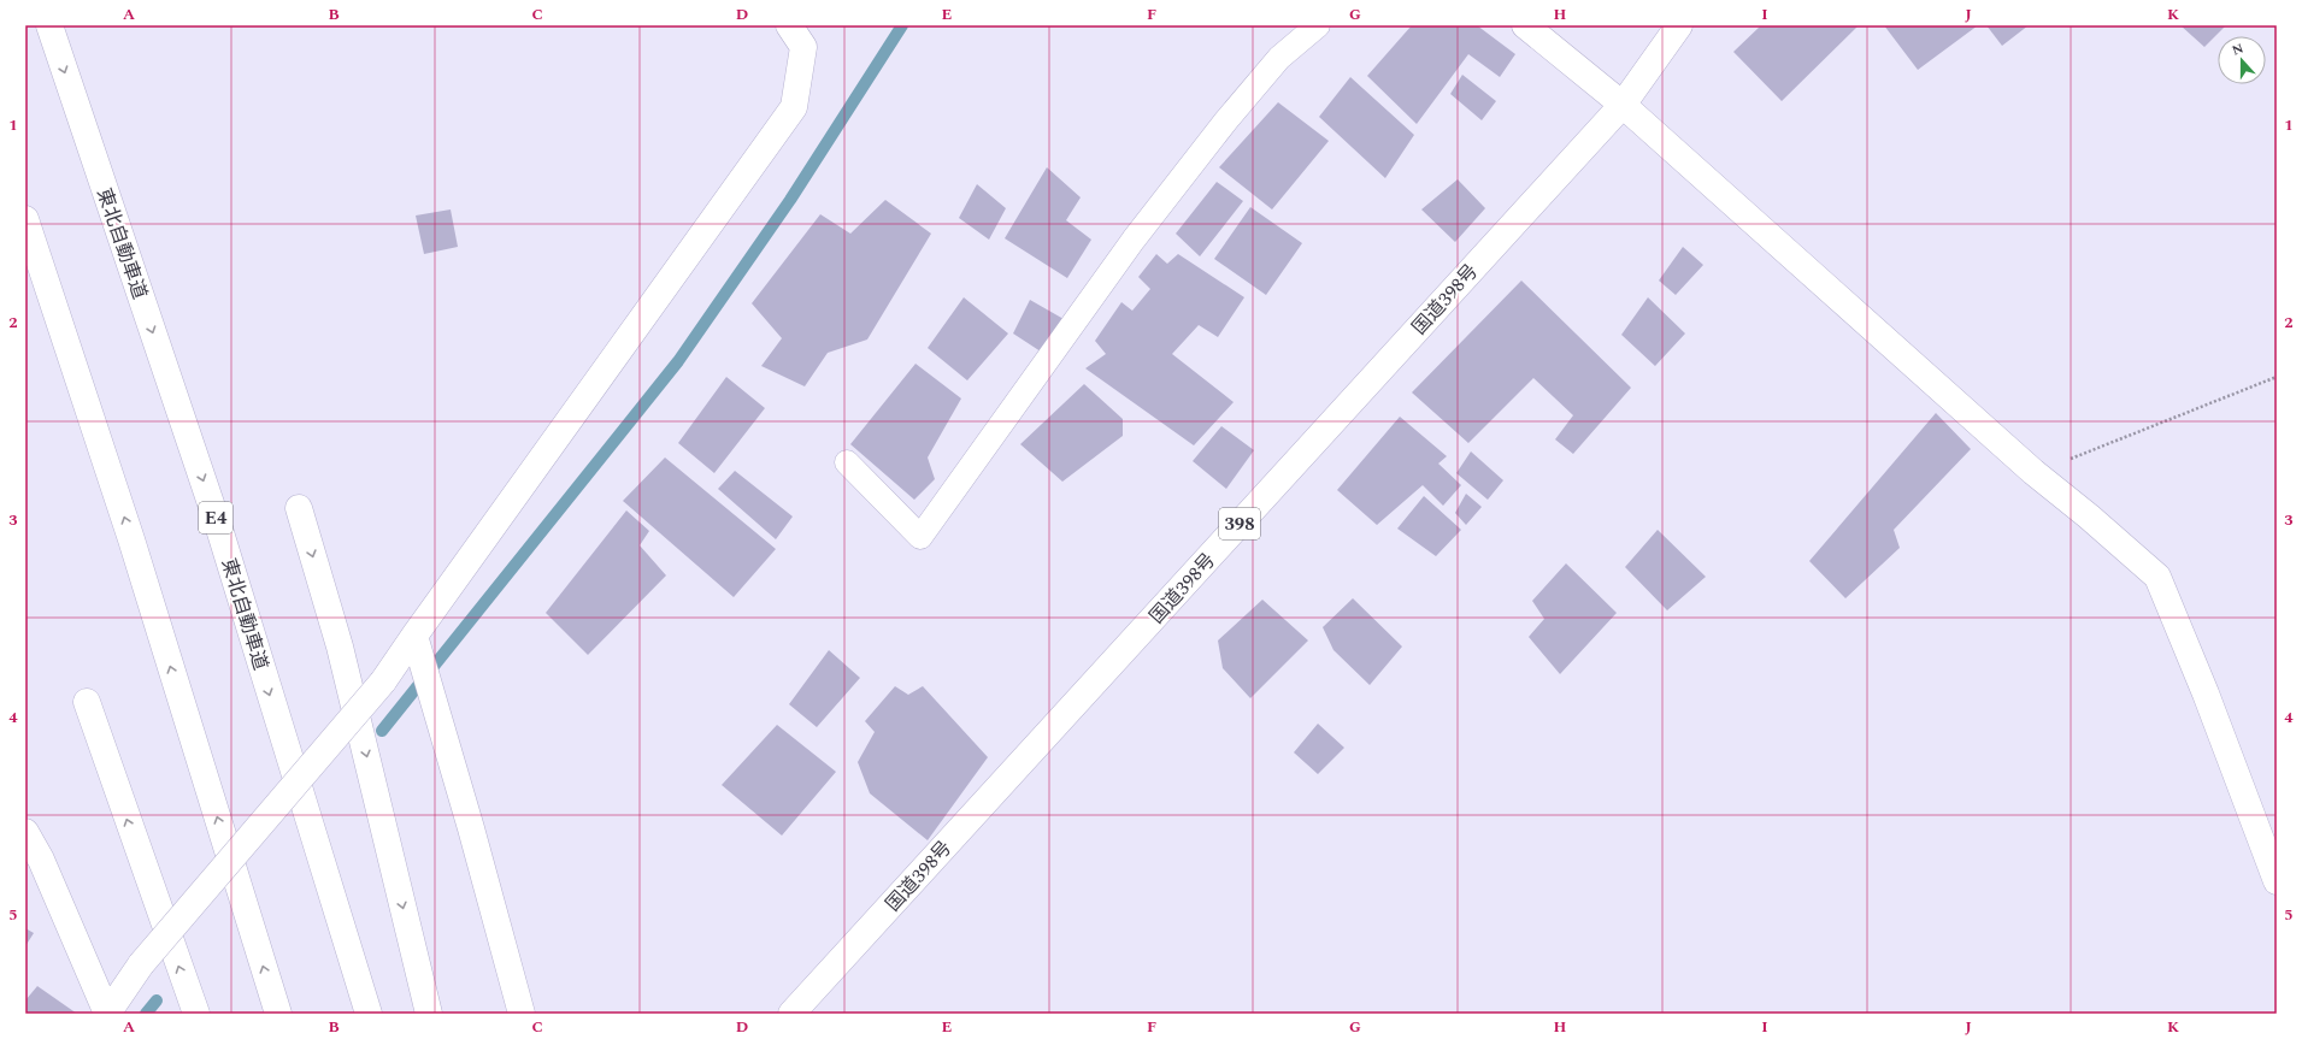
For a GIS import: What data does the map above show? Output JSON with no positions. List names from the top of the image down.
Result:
{
  "streets": {
    "main road": [
      "東北自動車道",
      "国道398号",
      "E4",
      "398"
    ]
  },
  "north": "top",
  "grid": {
    "columns": [
      "A",
      "B",
      "C",
      "D",
      "E",
      "F",
      "G",
      "H",
      "I",
      "J",
      "K"
    ],
    "rows": [
      "1",
      "2",
      "3",
      "4",
      "5"
    ]
  }
}
